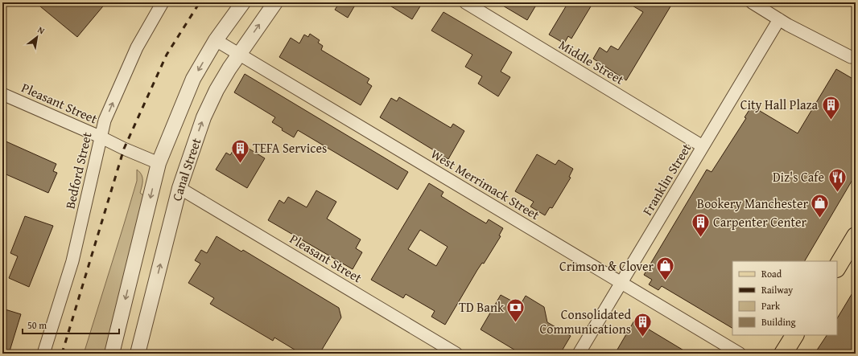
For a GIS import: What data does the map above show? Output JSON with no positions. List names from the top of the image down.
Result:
{
  "streets": {
    "street": [
      "Middle Street",
      "Pleasant Street",
      "Canal Street",
      "Bedford Street",
      "Franklin Street",
      "West Merrimack Street"
    ]
  },
  "crossings": [
    ["Middle Street", "Franklin Street"],
    ["Pleasant Street", "Canal Street"],
    ["Pleasant Street", "Bedford Street"],
    ["Canal Street", "West Merrimack Street"],
    ["Franklin Street", "West Merrimack Street"]
  ],
  "one_way": ["Bedford Street"],
  "places": {
    "building": [
      "City Hall Plaza",
      "TEFA Services",
      "Carpenter Center",
      "Consolidated Communications"
    ],
    "restaurant": ["Diz's Cafe"],
    "shop": ["Bookery Manchester", "Crimson & Clover"],
    "bank": ["TD Bank"]
  },
  "legend": [
    "Road",
    "Railway",
    "Park",
    "Building"
  ],
  "scale_bar": "50 m",
  "north": "top right"
}
